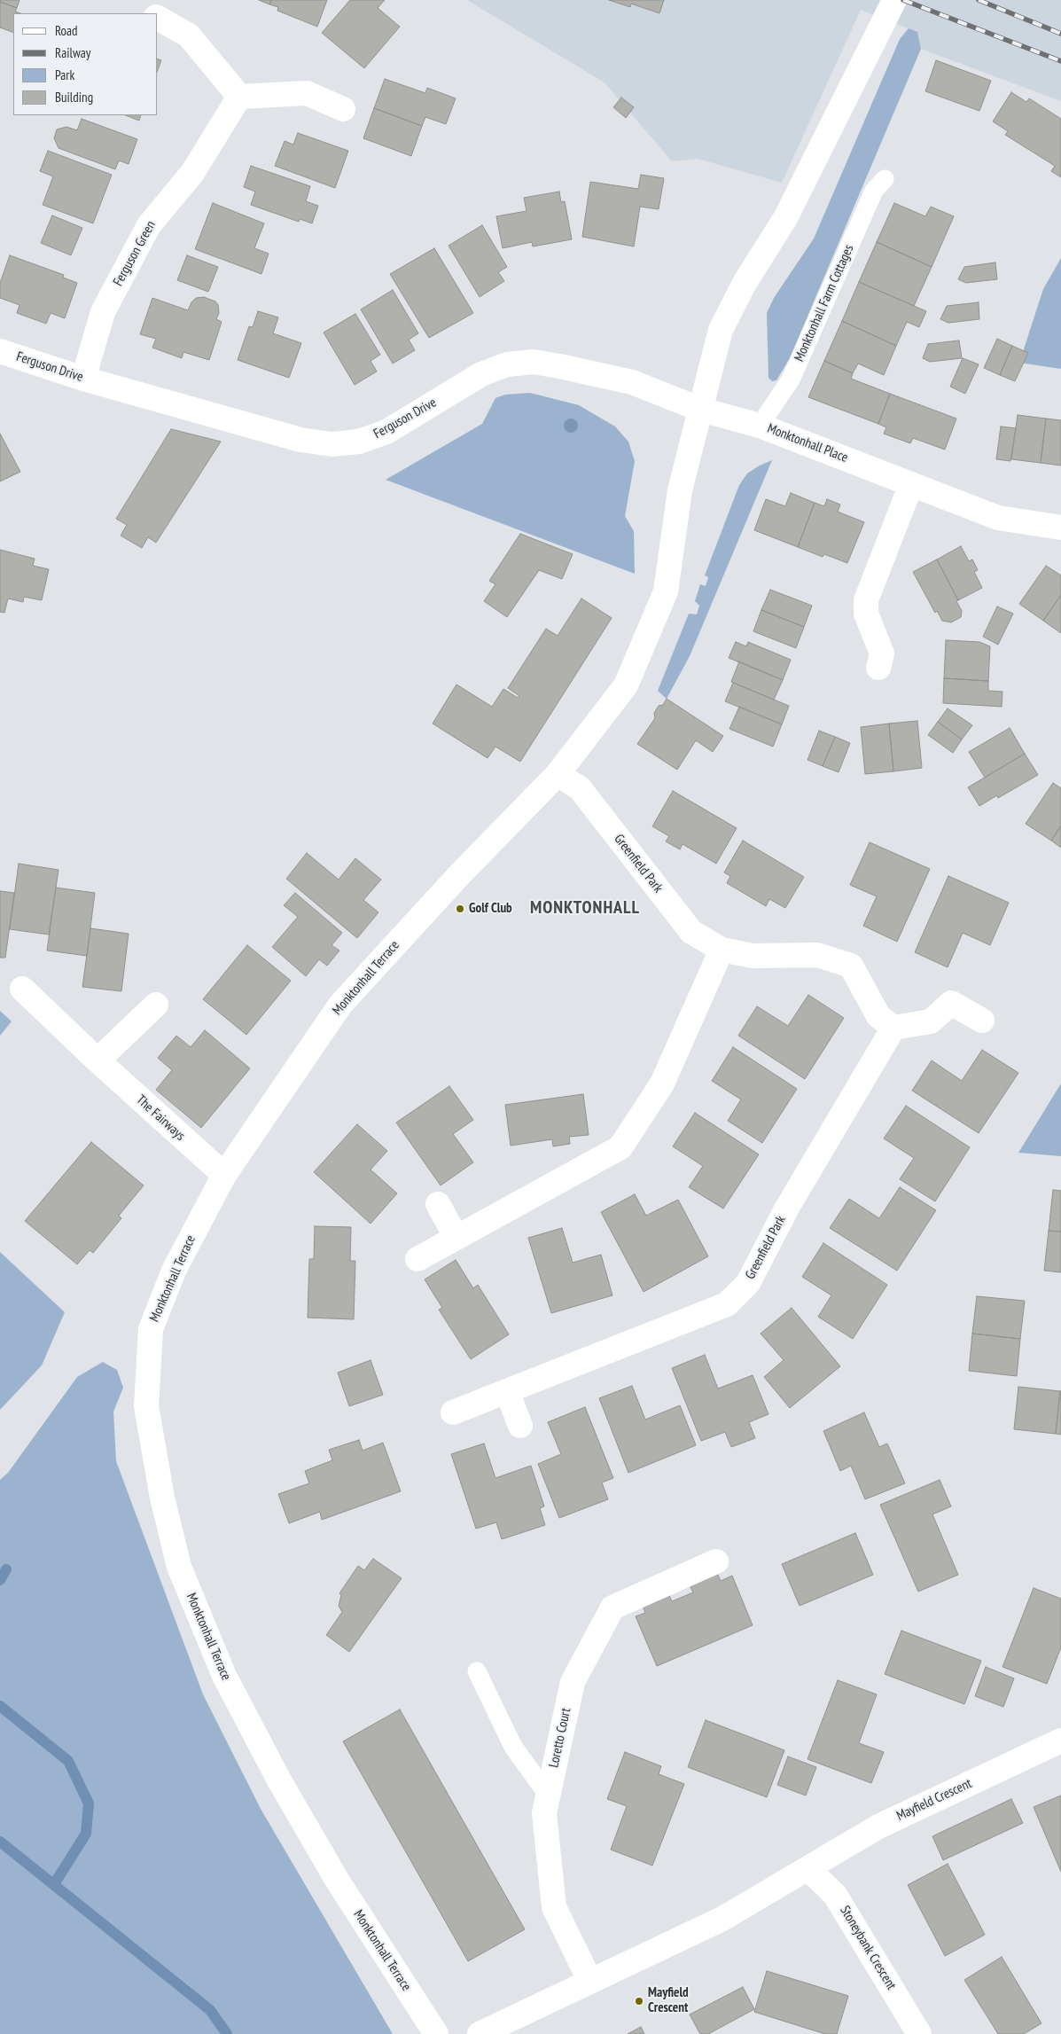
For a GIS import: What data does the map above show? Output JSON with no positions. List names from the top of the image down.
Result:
{
  "streets": {
    "street": [
      "Ferguson Green",
      "Ferguson Drive",
      "Monktonhall Place",
      "Greenfield Park",
      "Monktonhall Terrace",
      "The Fairways",
      "Loretto Court",
      "Mayfield Crescent",
      "Stoneybank Crescent"
    ],
    "lane": ["Monktonhall Farm Cottages"]
  },
  "crossings": [
    ["Ferguson Green", "Ferguson Drive"],
    ["Monktonhall Farm Cottages", "Monktonhall Place"],
    ["Ferguson Drive", "Monktonhall Place"],
    ["Ferguson Drive", "Monktonhall Terrace"],
    ["Monktonhall Place", "Monktonhall Terrace"],
    ["Greenfield Park", "Monktonhall Terrace"],
    ["Monktonhall Terrace", "The Fairways"],
    ["Loretto Court", "Mayfield Crescent"],
    ["Mayfield Crescent", "Stoneybank Crescent"]
  ],
  "districts": ["MONKTONHALL"],
  "places": ["Golf Club", "Mayfield Crescent"],
  "legend": [
    "Road",
    "Railway",
    "Park",
    "Building"
  ]
}
